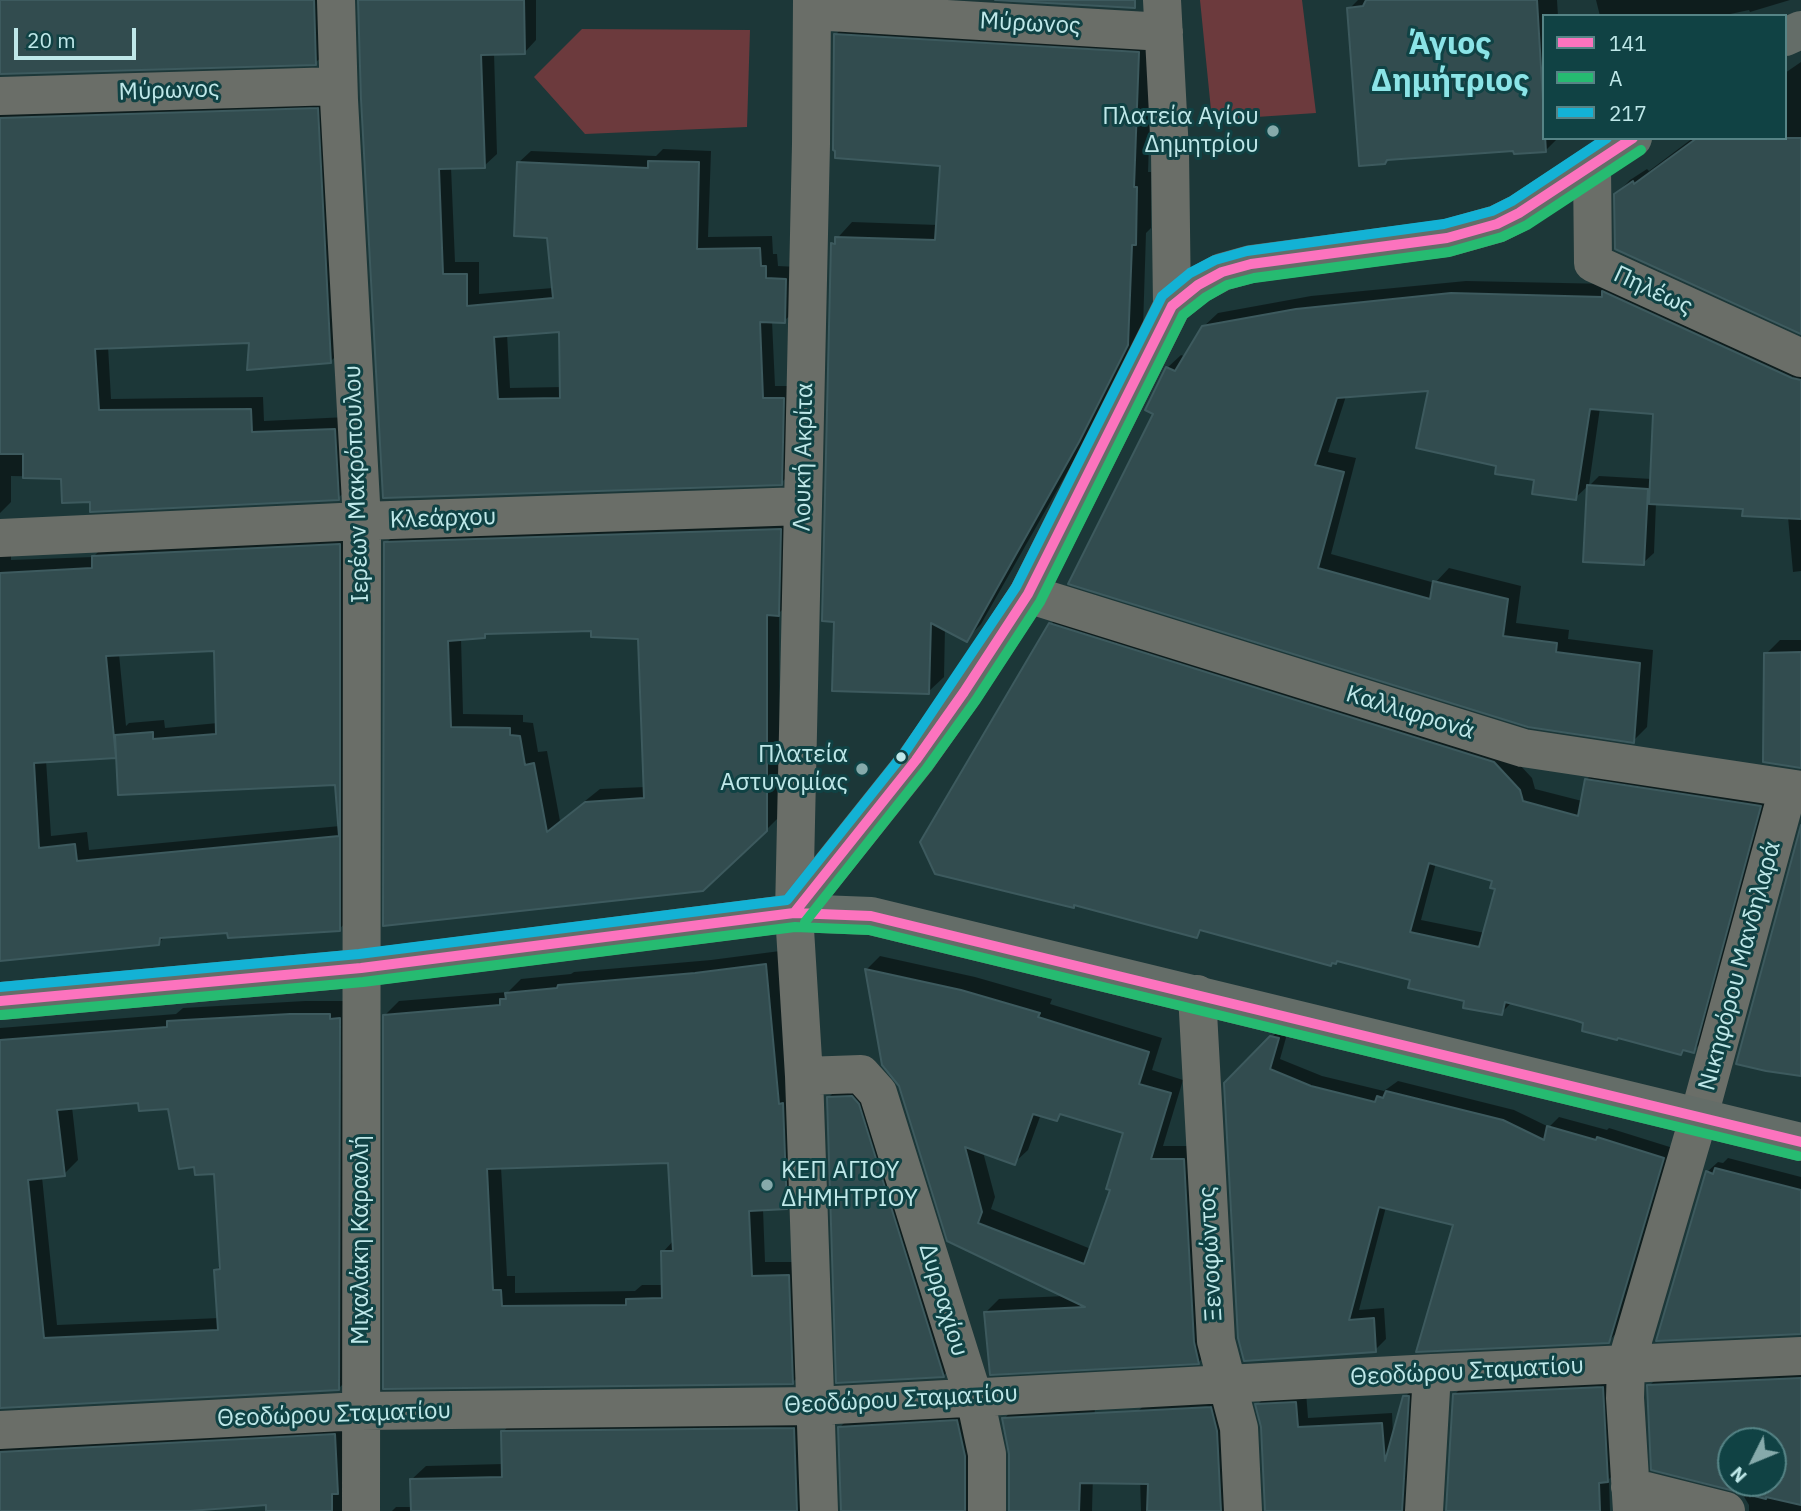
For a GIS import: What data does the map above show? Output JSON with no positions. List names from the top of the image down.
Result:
{
  "streets": {
    "street": [
      "Μύρωνος",
      "Πηλέως",
      "Λουκή Ακρίτα",
      "Ιερέων Μακρόπουλου",
      "Κλεάρχου",
      "Καλλιφρονά",
      "Νικηφόρου Μανδηλαρά",
      "Μιχαλάκη Καραολή",
      "Ξενοφώντος",
      "Δυρραχίου",
      "Θεοδώρου Σταματίου"
    ]
  },
  "crossings": [
    ["Μύρωνος", "Λουκή Ακρίτα"],
    ["Μύρωνος", "Ιερέων Μακρόπουλου"],
    ["Λουκή Ακρίτα", "Κλεάρχου"],
    ["Λουκή Ακρίτα", "Δυρραχίου"],
    ["Λουκή Ακρίτα", "Θεοδώρου Σταματίου"],
    ["Ιερέων Μακρόπουλου", "Κλεάρχου"],
    ["Ιερέων Μακρόπουλου", "Μιχαλάκη Καραολή"],
    ["Καλλιφρονά", "Νικηφόρου Μανδηλαρά"],
    ["Νικηφόρου Μανδηλαρά", "Θεοδώρου Σταματίου"],
    ["Μιχαλάκη Καραολή", "Θεοδώρου Σταματίου"],
    ["Ξενοφώντος", "Θεοδώρου Σταματίου"],
    ["Δυρραχίου", "Θεοδώρου Σταματίου"]
  ],
  "districts": ["Άγιος Δημήτριος"],
  "places": ["Πλατεία Αγίου Δημητρίου", "Πλατεία Αστυνομίας", "ΚΕΠ ΑΓΙΟΥ ΔΗΜΗΤΡΙΟΥ"],
  "lines": ["transit line 141", "transit line 217", "transit line Α"],
  "legend": ["141", "Α", "217"],
  "scale_bar": "20 m",
  "north": "bottom left"
}
